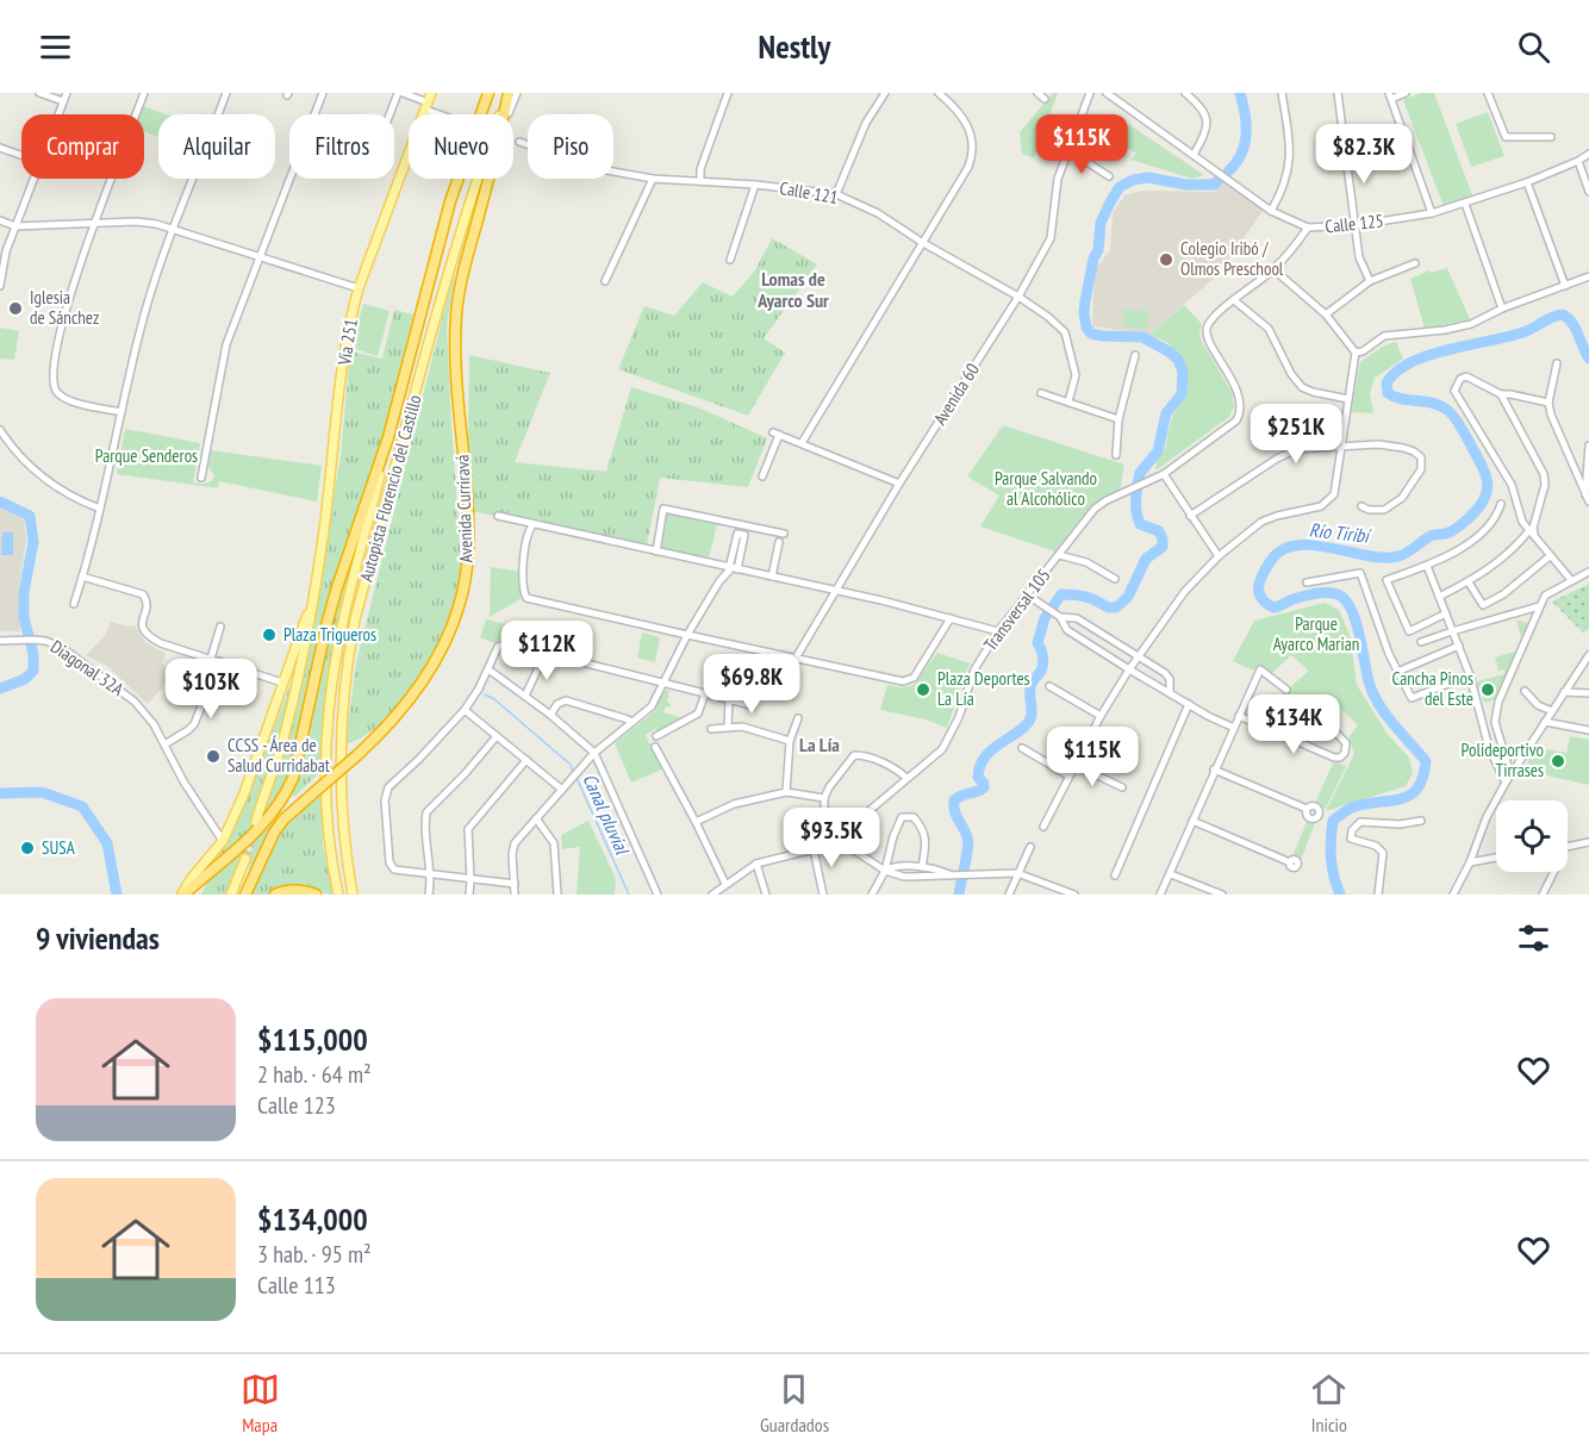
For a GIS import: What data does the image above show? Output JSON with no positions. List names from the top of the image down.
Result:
{
  "streets": {
    "highway": ["Autopista Florencio del Castillo", "Avenida Curriravá"],
    "main road": ["Vía 251"],
    "street": [
      "Calle 121",
      "Calle 125",
      "Avenida 60",
      "Transversal 105",
      "Diagonal 32A"
    ]
  },
  "crossings": [
    ["Calle 121", "Avenida 60"],
    ["Vía 251", "Diagonal 32A"],
    ["Autopista Florencio del Castillo", "Avenida Curriravá"]
  ],
  "districts": ["Lomas de Ayarco Sur", "La Lía"],
  "water": ["Río Tiribí", "Canal pluvial"],
  "parks": ["Parque Senderos", "Parque Salvando al Alcohólico", "Parque Ayarco Marian"],
  "places": [
    "Colegio Iribó / Olmos Preschool",
    "Iglesia de Sánchez",
    "Plaza Trigueros",
    "Plaza Deportes La Lía",
    "Cancha Pinos del Este",
    "CCSS - Área de Salud Curridabat",
    "Polideportivo Tirrases",
    "SUSA"
  ],
  "page": {
    "header": "Nestly",
    "price": [
      "$115K",
      "$82.3K",
      "$251K",
      "$112K",
      "$69.8K",
      "$103K",
      "$134K",
      "$115K",
      "$93.5K"
    ],
    "chip": [
      "Comprar",
      "Alquilar",
      "Filtros",
      "Nuevo",
      "Piso"
    ],
    "heading": "9 viviendas",
    "list": [
      {
        "name": "$115,000",
        "note": "2 hab. · 64 m² · Calle 123"
      },
      {
        "name": "$134,000",
        "note": "3 hab. · 95 m² · Calle 113"
      }
    ],
    "tabs": ["Mapa", "Guardados", "Inicio"]
  }
}
